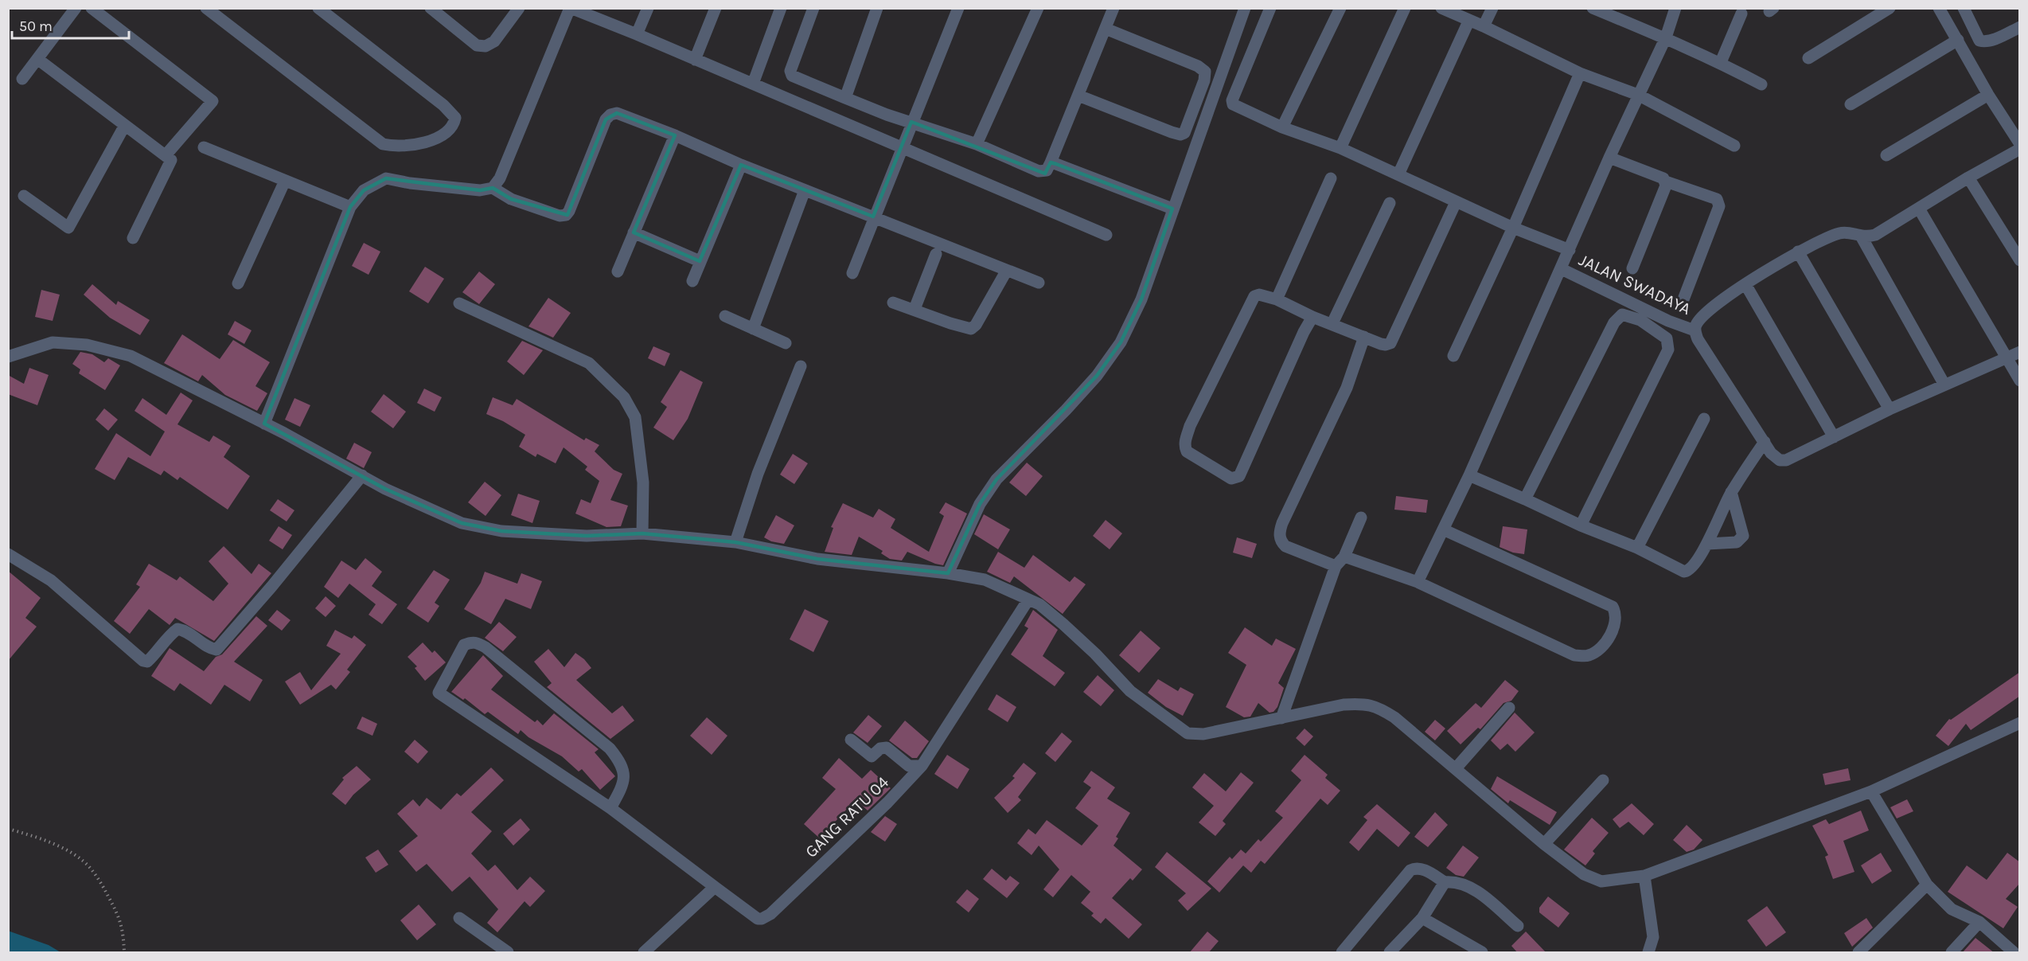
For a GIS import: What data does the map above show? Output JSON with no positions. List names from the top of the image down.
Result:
{
  "streets": {
    "street": ["JALAN SWADAYA", "GANG RATU 04"]
  },
  "scale_bar": "50 m"
}
